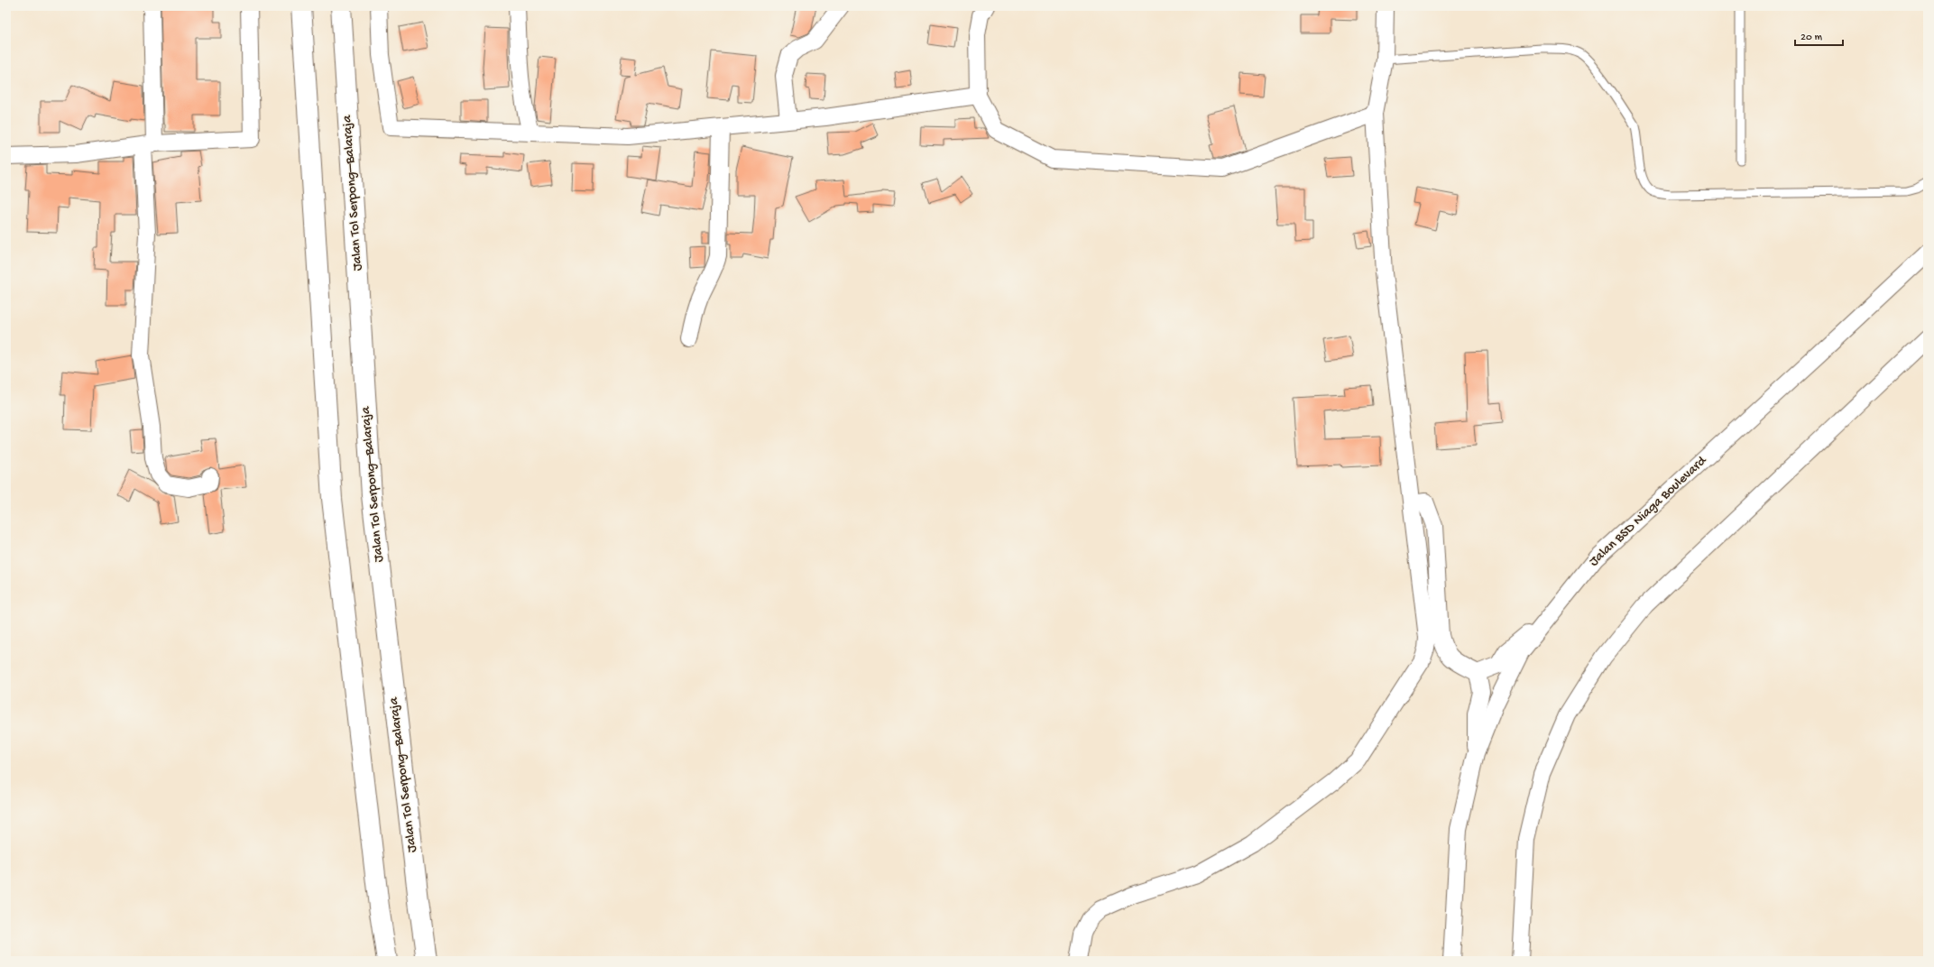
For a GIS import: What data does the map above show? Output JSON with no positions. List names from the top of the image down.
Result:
{
  "streets": {
    "highway": ["Jalan Tol Serpong–Balaraja"],
    "street": ["Jalan BSD Niaga Boulevard"]
  },
  "scale_bar": "20 m"
}
